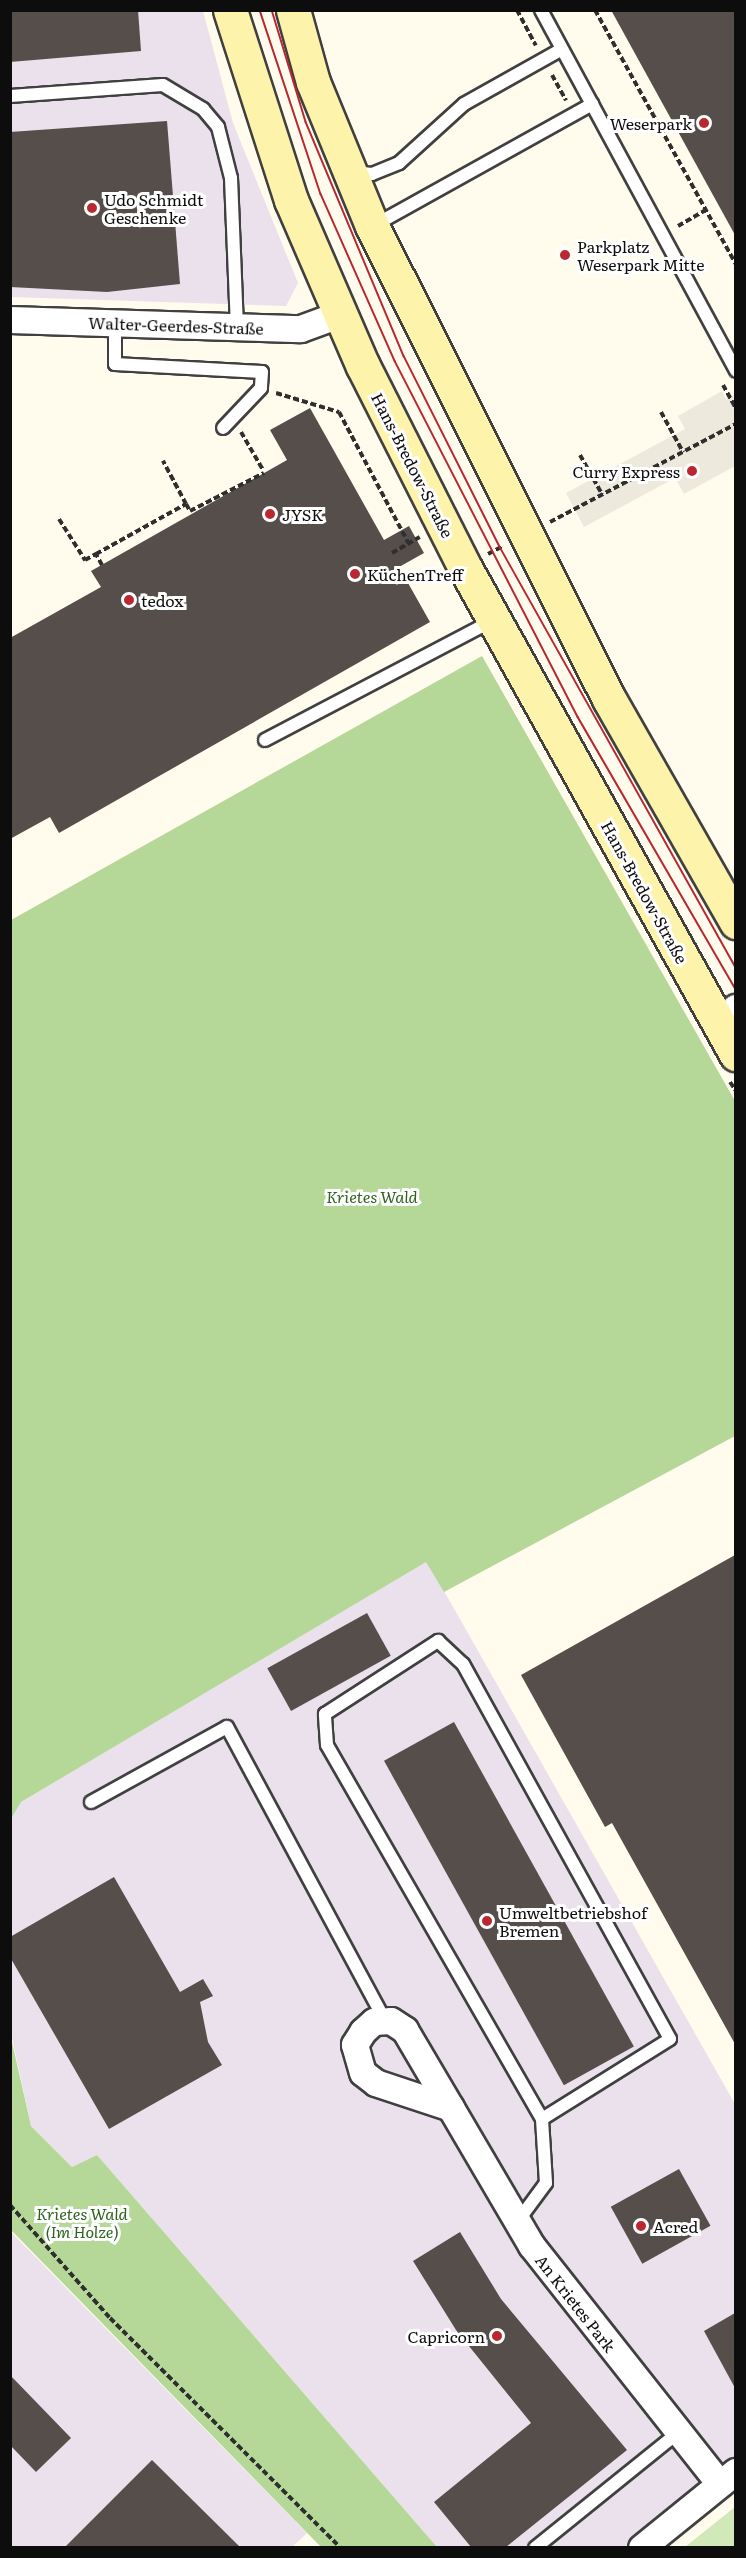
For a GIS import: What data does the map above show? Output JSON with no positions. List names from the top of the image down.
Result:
{
  "streets": {
    "main road": ["Hans-Bredow-Straße"],
    "street": ["Walter-Geerdes-Straße", "An Krietes Park"]
  },
  "crossings": [
    ["Walter-Geerdes-Straße", "Hans-Bredow-Straße"]
  ],
  "parks": ["Krietes Wald", "Krietes Wald (Im Holze)"],
  "places": [
    "Weserpark",
    "Udo Schmidt Geschenke",
    "Parkplatz Weserpark Mitte",
    "Curry Express",
    "JYSK",
    "KüchenTreff",
    "tedox",
    "Umweltbetriebshof Bremen",
    "Acred",
    "Capricorn"
  ]
}
